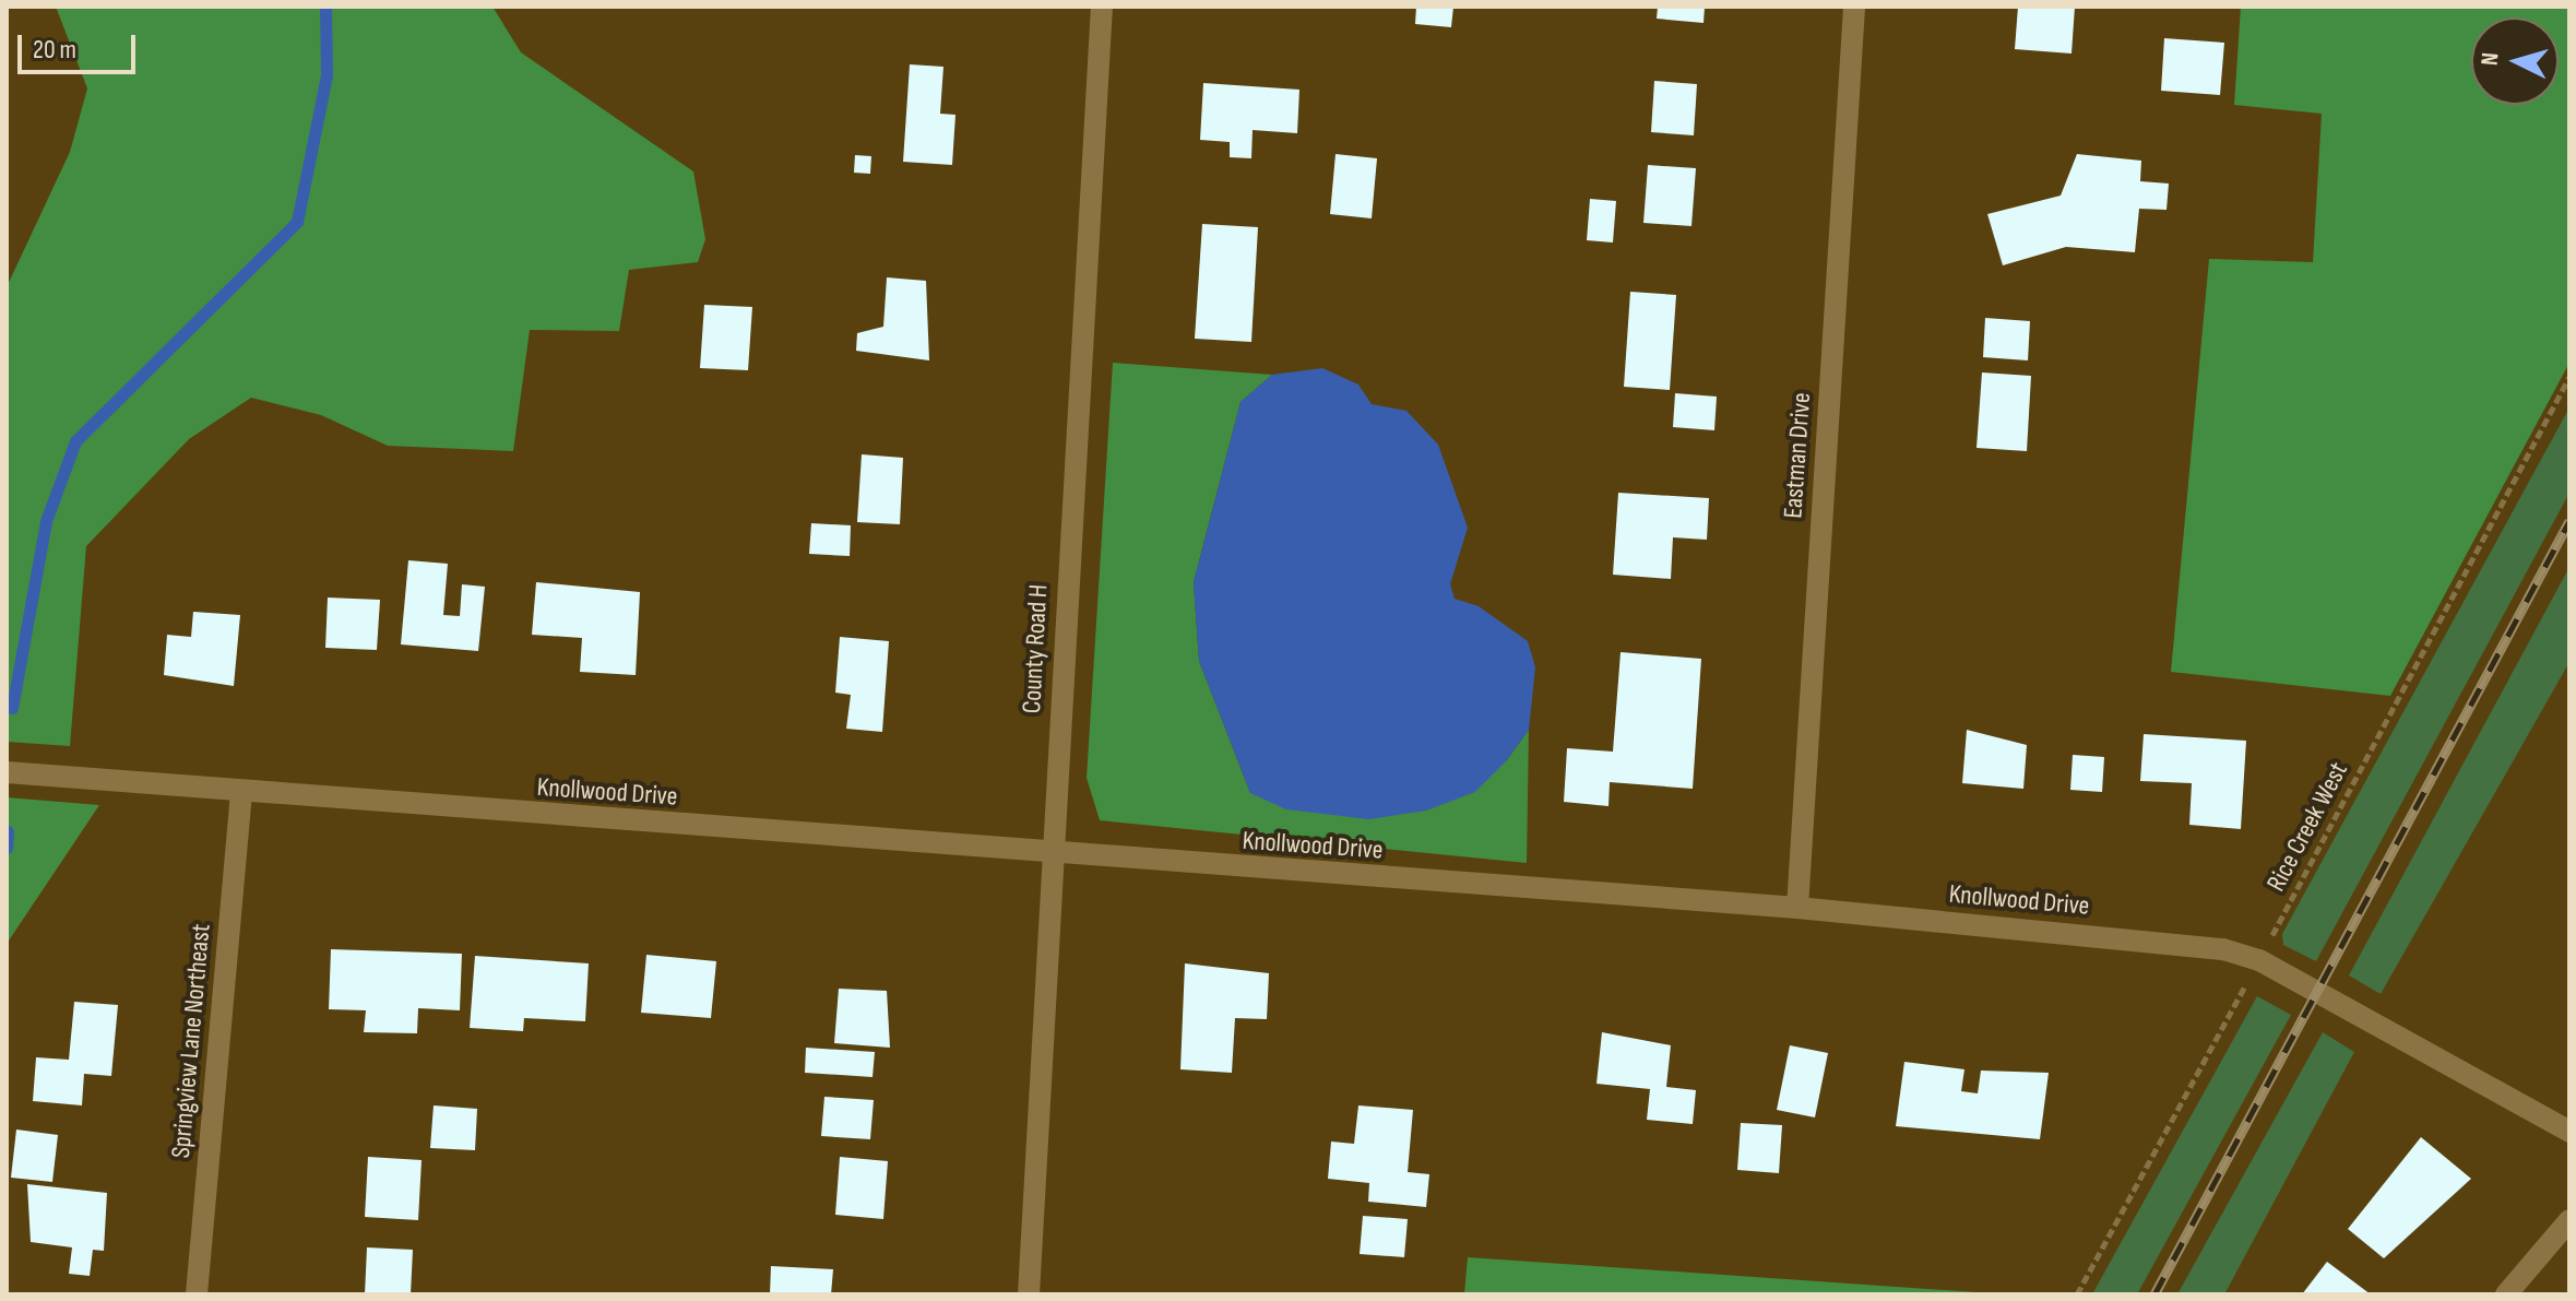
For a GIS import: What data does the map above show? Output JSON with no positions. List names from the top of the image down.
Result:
{
  "streets": {
    "street": [
      "Eastman Drive",
      "County Road H",
      "Knollwood Drive",
      "Springview Lane Northeast"
    ],
    "path": ["Rice Creek West"]
  },
  "crossings": [
    ["Eastman Drive", "Knollwood Drive"],
    ["County Road H", "Knollwood Drive"],
    ["Knollwood Drive", "Rice Creek West"],
    ["Knollwood Drive", "Springview Lane Northeast"]
  ],
  "scale_bar": "20 m",
  "north": "left"
}
